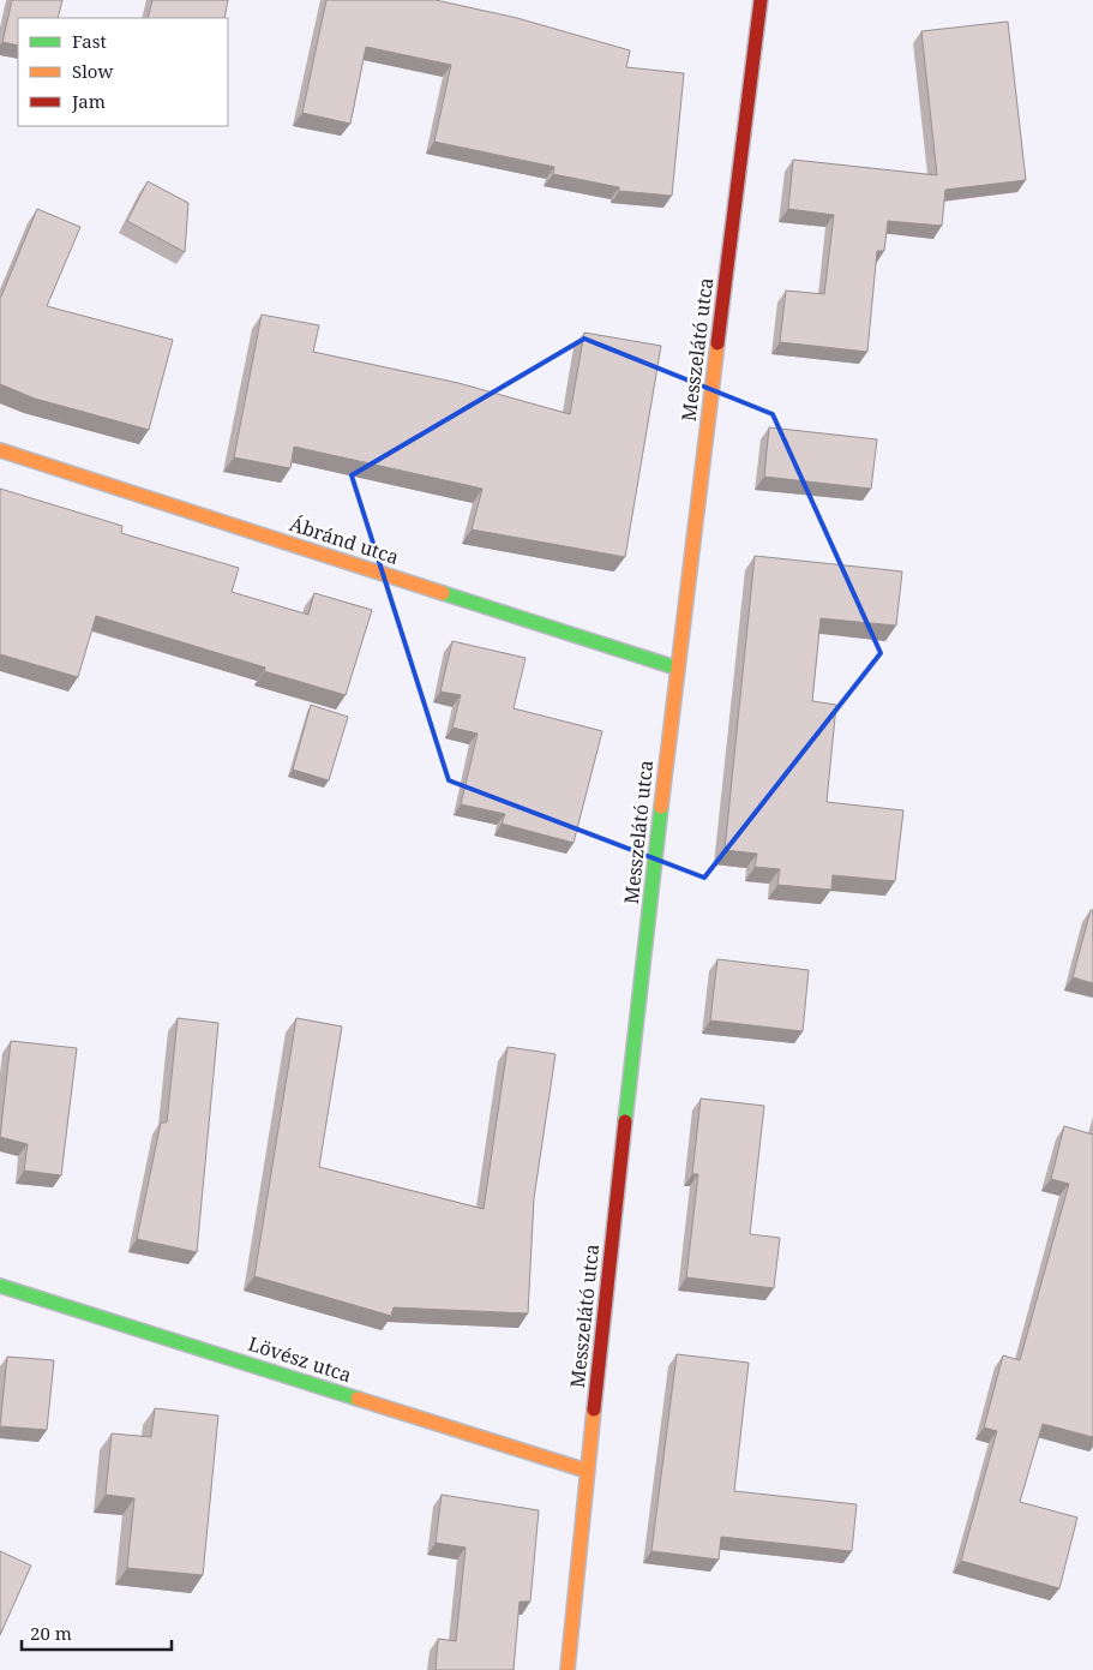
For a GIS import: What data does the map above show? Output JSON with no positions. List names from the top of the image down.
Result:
{
  "streets": {
    "street": ["Messzelátó utca", "Ábránd utca", "Lövész utca"]
  },
  "crossings": [
    ["Messzelátó utca", "Ábránd utca"],
    ["Messzelátó utca", "Lövész utca"]
  ],
  "legend": ["Fast", "Slow", "Jam"],
  "scale_bar": "20 m"
}
